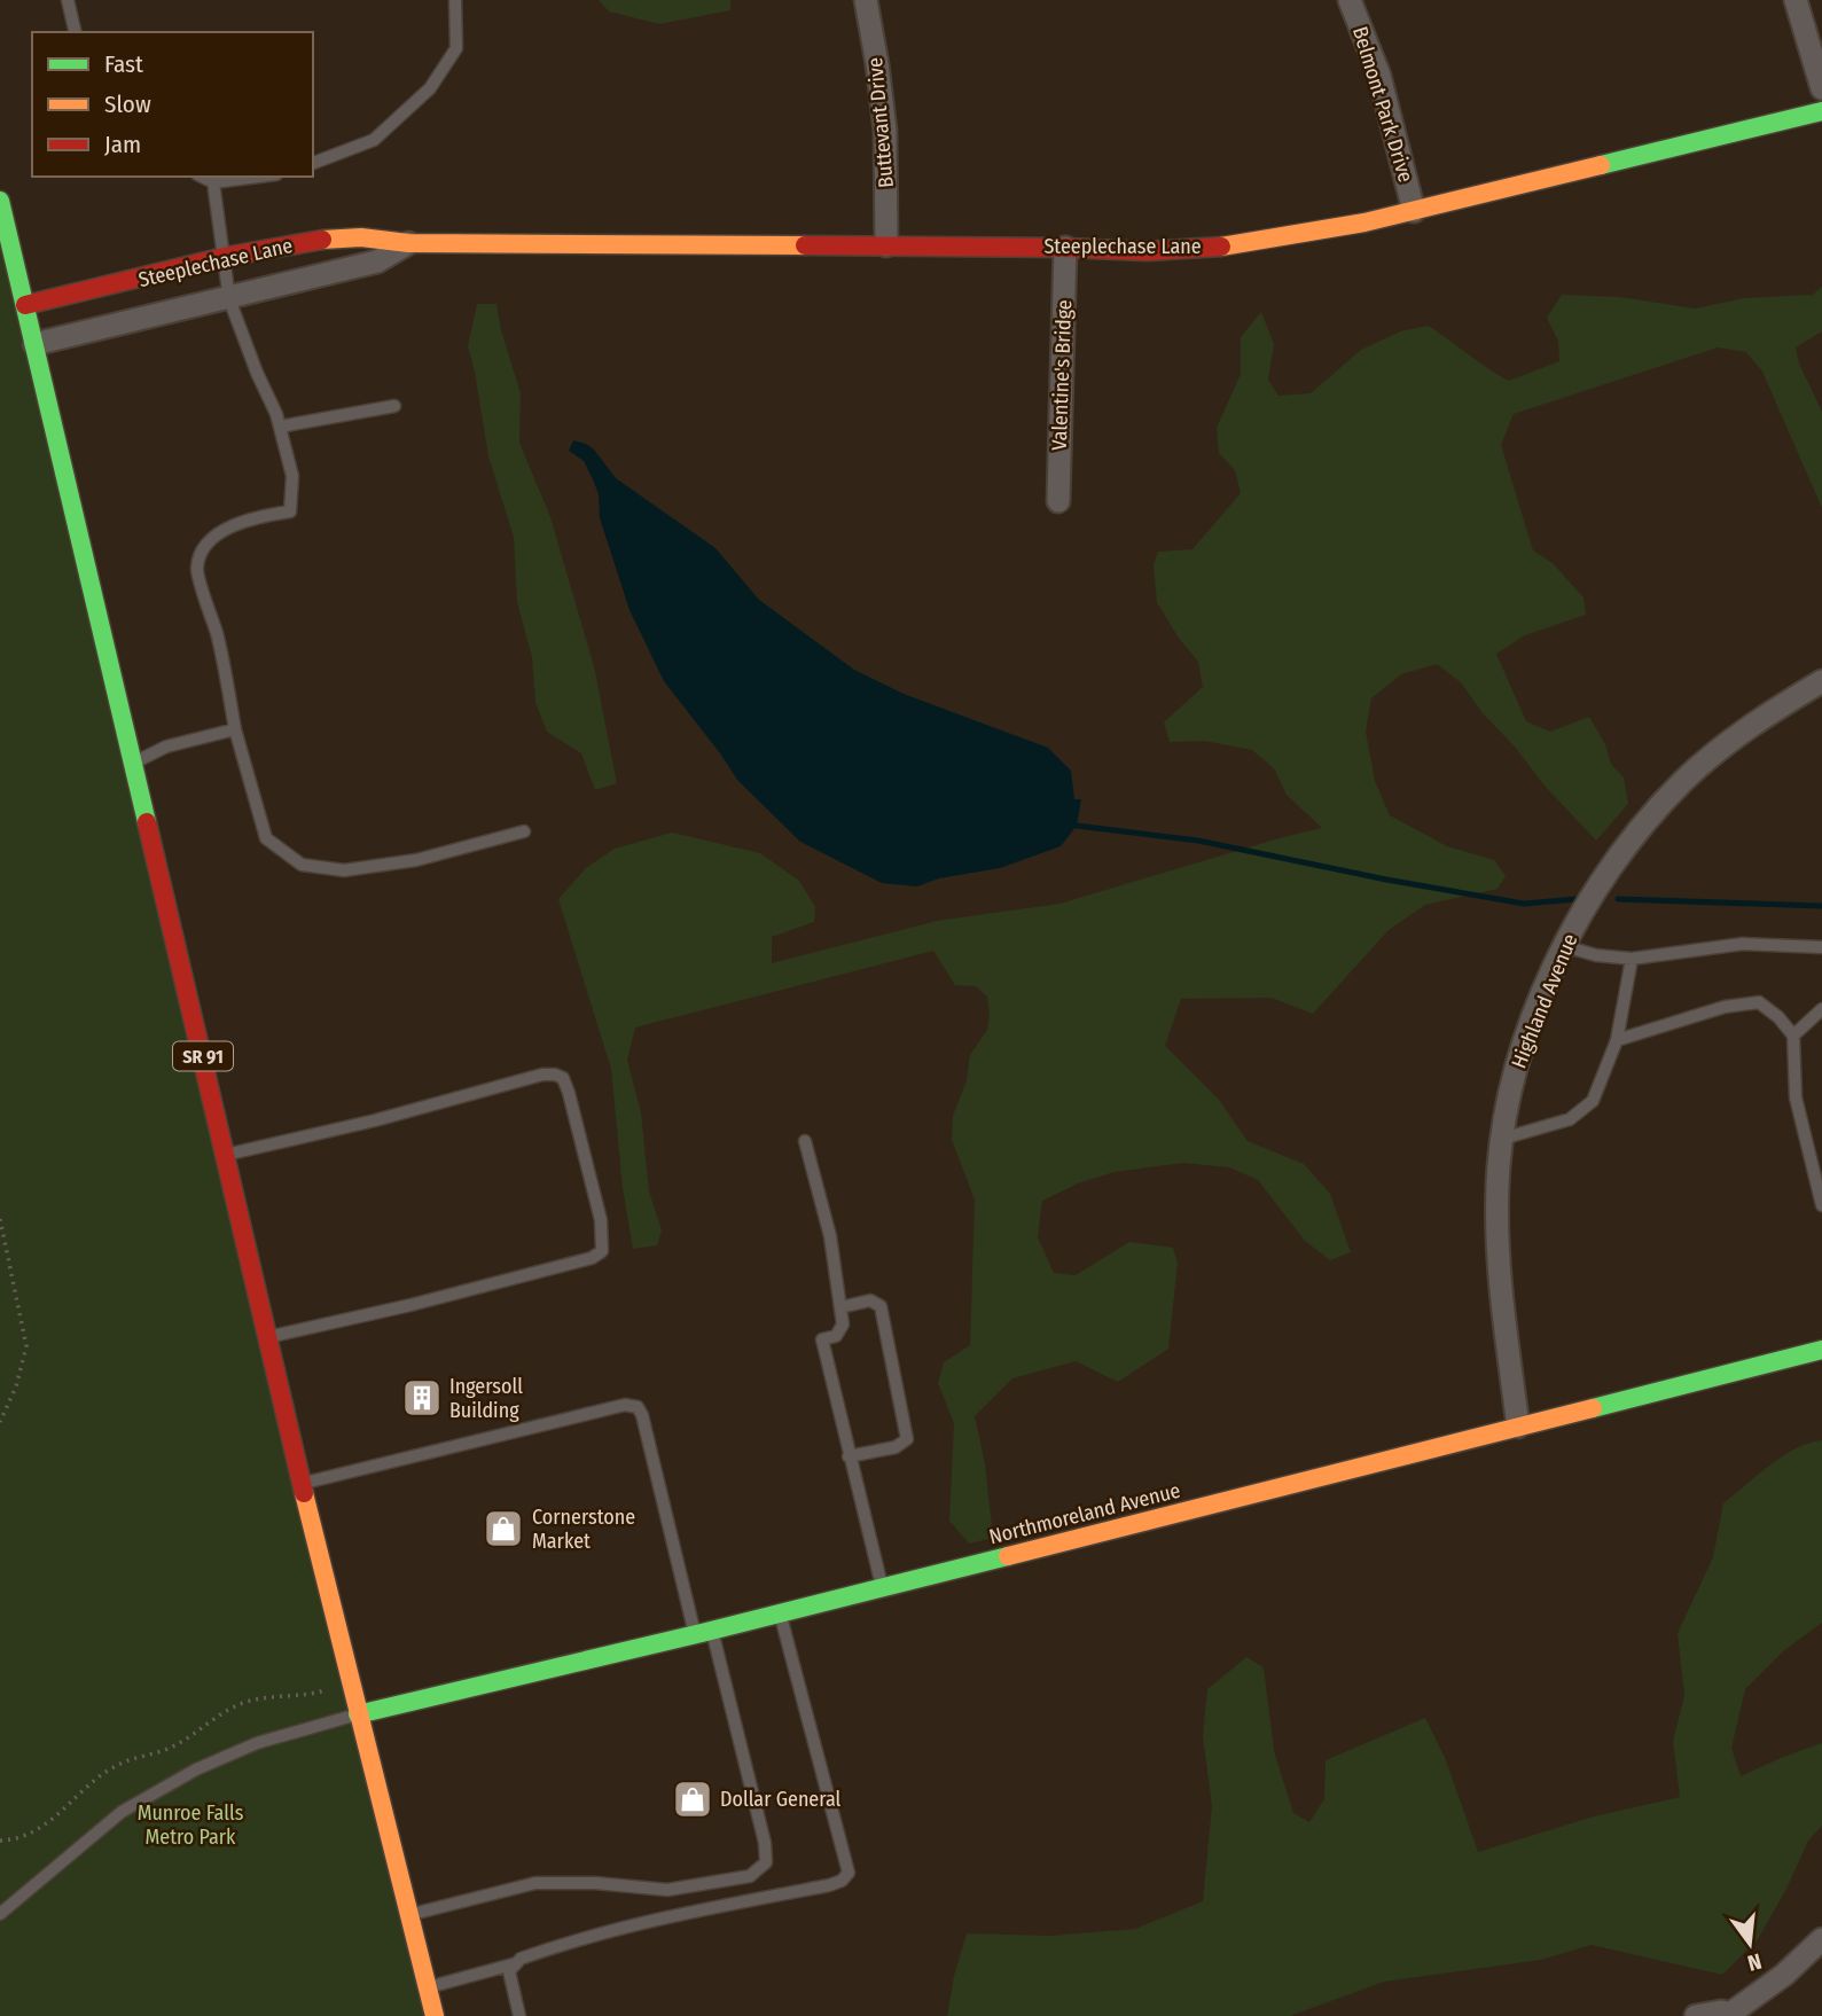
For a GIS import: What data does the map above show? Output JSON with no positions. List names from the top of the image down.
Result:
{
  "streets": {
    "street": [
      "Belmont Park Drive",
      "Buttevant Drive",
      "Steeplechase Lane",
      "Valentine's Bridge",
      "Highland Avenue",
      "SR 91",
      "Northmoreland Avenue"
    ]
  },
  "crossings": [
    ["Belmont Park Drive", "Steeplechase Lane"],
    ["Buttevant Drive", "Steeplechase Lane"],
    ["Steeplechase Lane", "Valentine's Bridge"],
    ["Steeplechase Lane", "SR 91"],
    ["Highland Avenue", "Northmoreland Avenue"],
    ["SR 91", "Northmoreland Avenue"]
  ],
  "parks": ["Munroe Falls Metro Park"],
  "places": {
    "building": ["Ingersoll Building"],
    "shop": ["Cornerstone Market", "Dollar General"]
  },
  "legend": ["Fast", "Slow", "Jam"],
  "north": "bottom"
}
